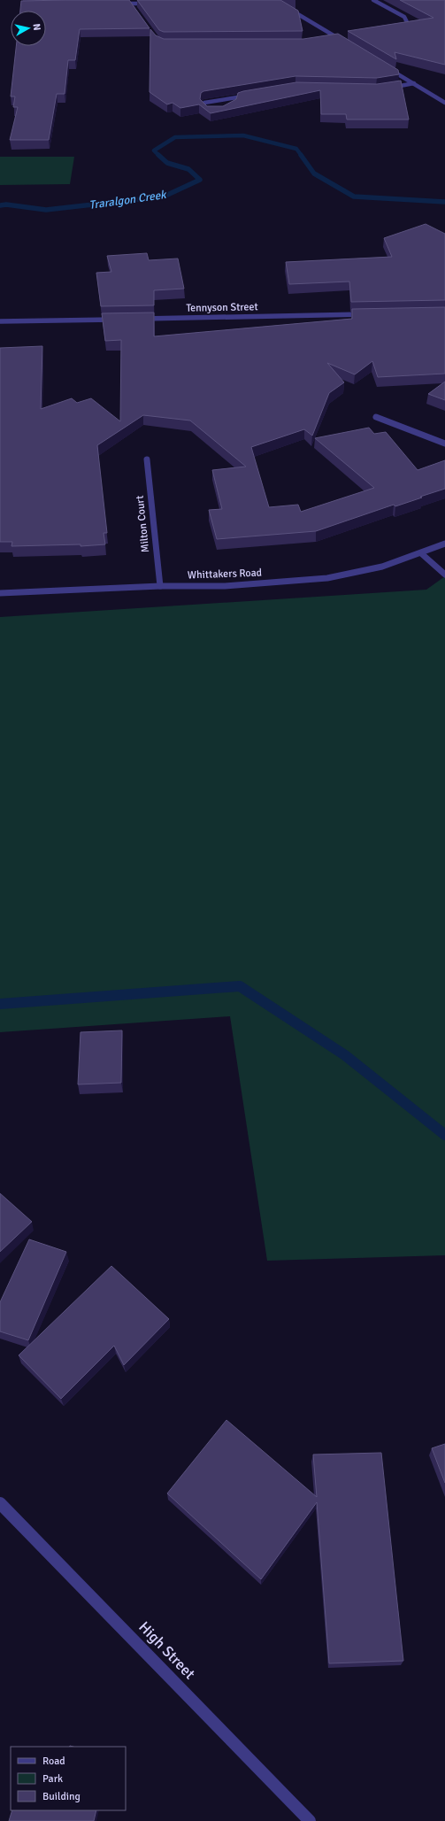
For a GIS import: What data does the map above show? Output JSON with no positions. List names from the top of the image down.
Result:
{
  "streets": {
    "street": [
      "Tennyson Street",
      "Milton Court",
      "Whittakers Road",
      "High Street"
    ]
  },
  "crossings": [
    ["Milton Court", "Whittakers Road"]
  ],
  "water": ["Traralgon Creek"],
  "legend": ["Road", "Park", "Building"],
  "north": "right"
}
